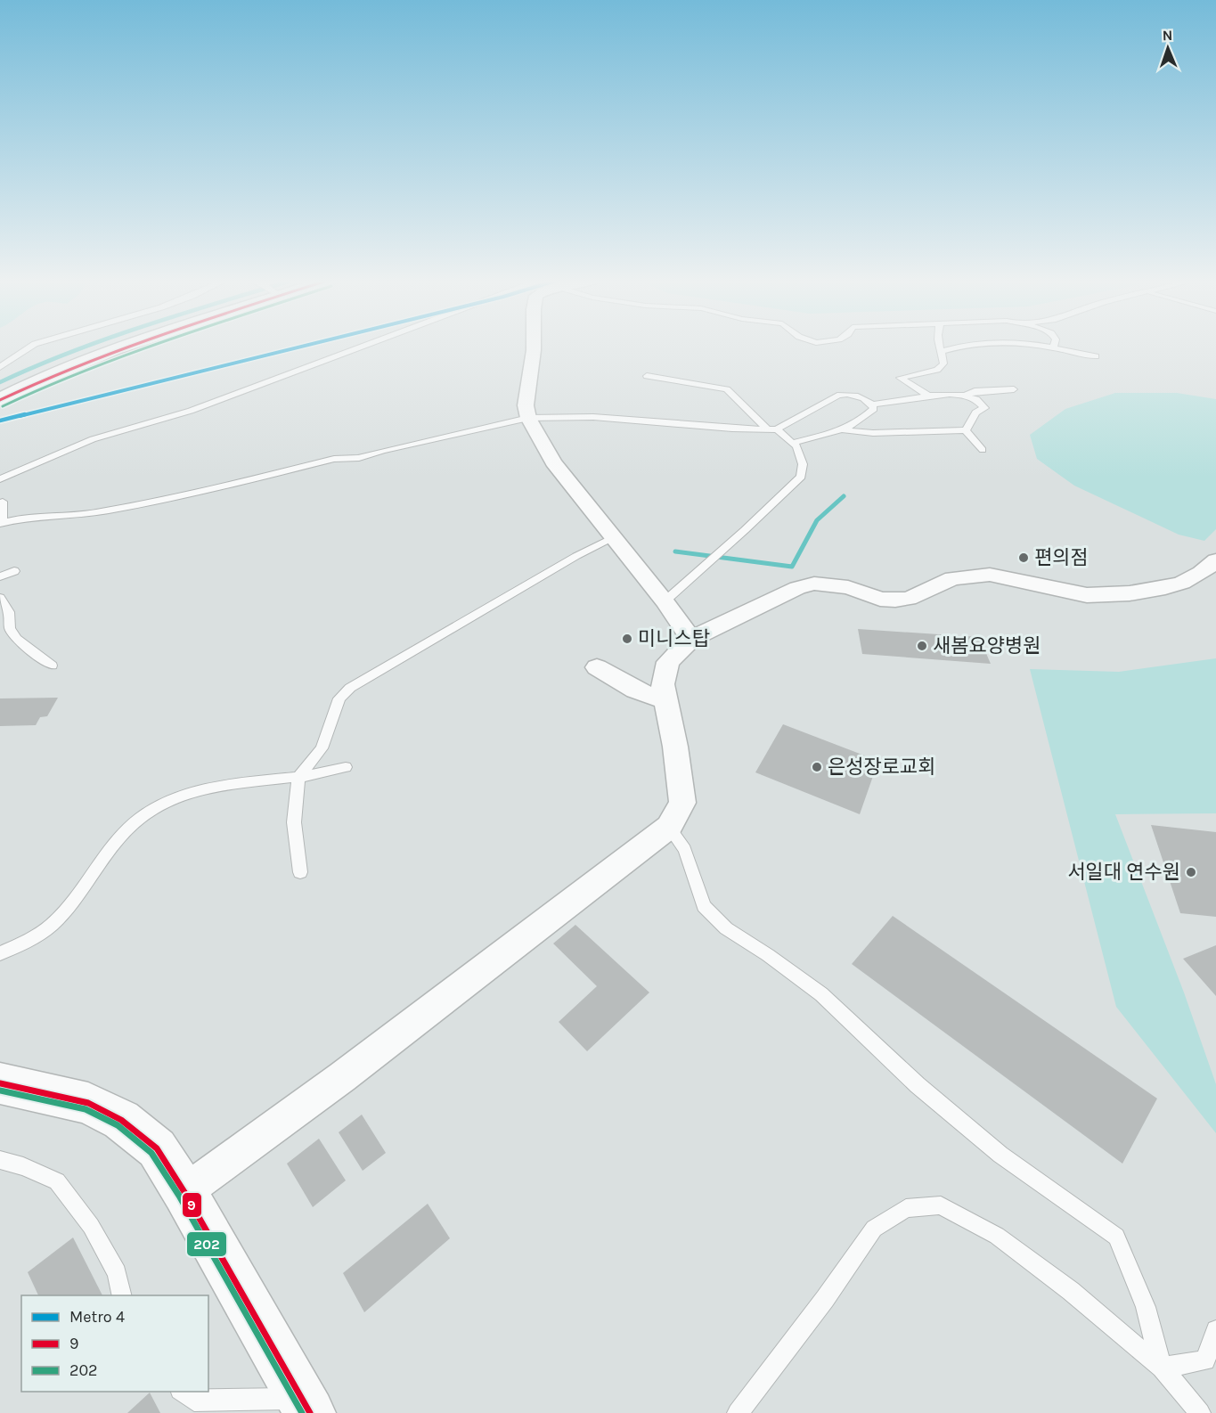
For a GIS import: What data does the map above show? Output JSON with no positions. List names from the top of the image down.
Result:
{
  "places": [
    "편의점",
    "미니스탑",
    "새봄요양병원",
    "은성장로교회",
    "서일대 연수원"
  ],
  "lines": ["metro line 4", "transit line 9", "transit line 202"],
  "legend": ["Metro 4", "9", "202"],
  "north": "top"
}
